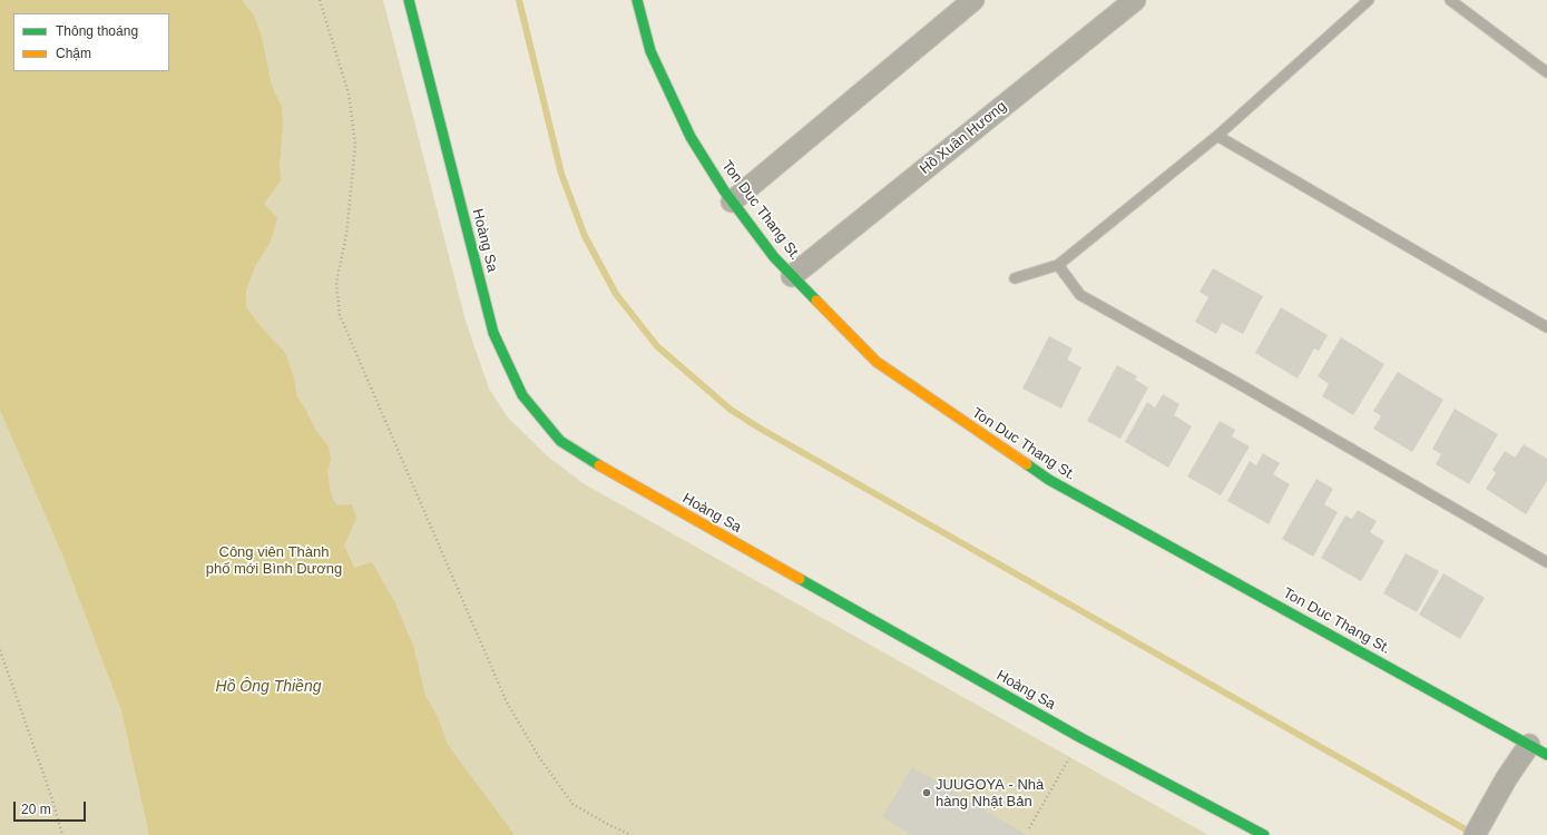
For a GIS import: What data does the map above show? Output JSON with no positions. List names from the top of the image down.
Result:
{
  "streets": {
    "street": ["Hồ Xuân Hương", "Ton Duc Thang St.", "Hoàng Sa"]
  },
  "crossings": [
    ["Hồ Xuân Hương", "Ton Duc Thang St."]
  ],
  "water": ["Hồ Ông Thiềng"],
  "parks": ["Công viên Thành phố mới Bình Dương"],
  "places": ["JUUGOYA - Nhà hàng Nhật Bản"],
  "legend": ["Thông thoáng", "Chậm"],
  "scale_bar": "20 m"
}
